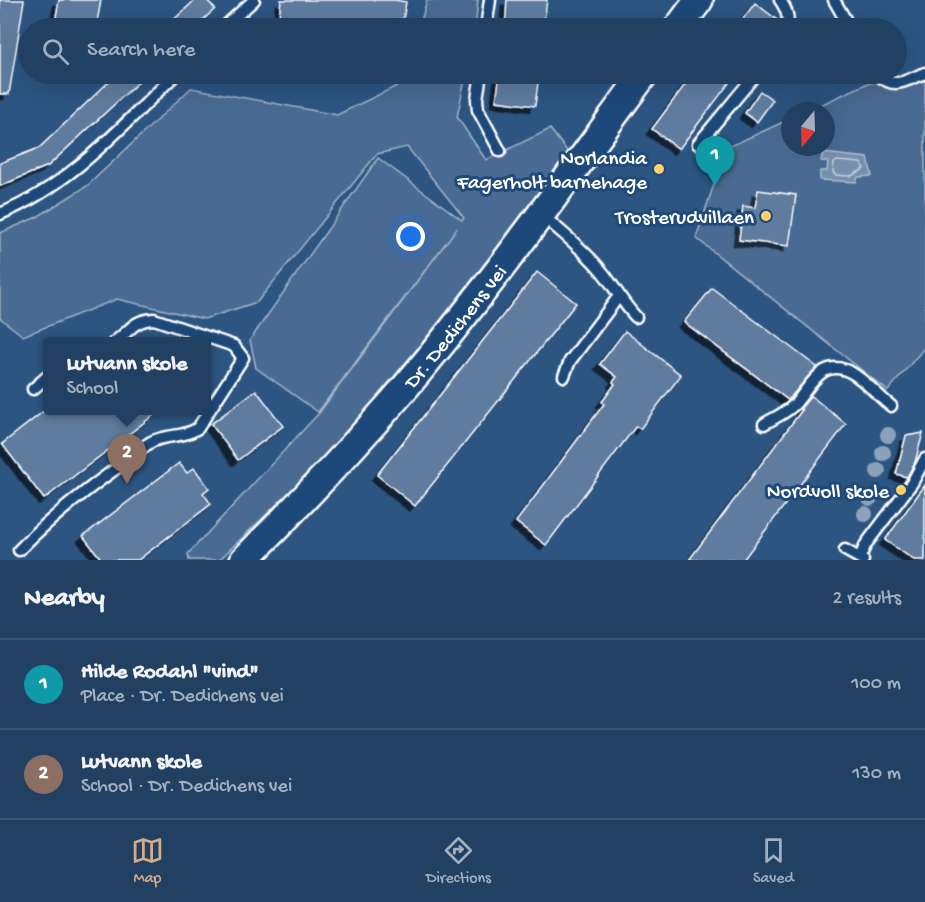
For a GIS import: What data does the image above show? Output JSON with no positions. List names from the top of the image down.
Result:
{
  "streets": {
    "street": ["Dr. Dedichens vei"]
  },
  "places": ["Norlandia Fagerholt barnehage", "Trosterudvillaen", "Nordvoll skole"],
  "north": "bottom",
  "page": {
    "search": "Search here",
    "pins": ["1", "2"],
    "popup": ["Lutvann skole", "School"],
    "heading": ["Nearby", "2 results"],
    "list": [
      {
        "mark": "1",
        "name": "Hilde Rodahl \"vind\"",
        "note": "Place · Dr. Dedichens vei",
        "value": "100 m"
      },
      {
        "mark": "2",
        "name": "Lutvann skole",
        "note": "School · Dr. Dedichens vei",
        "value": "130 m"
      }
    ],
    "nav": ["Map", "Directions", "Saved"]
  }
}
